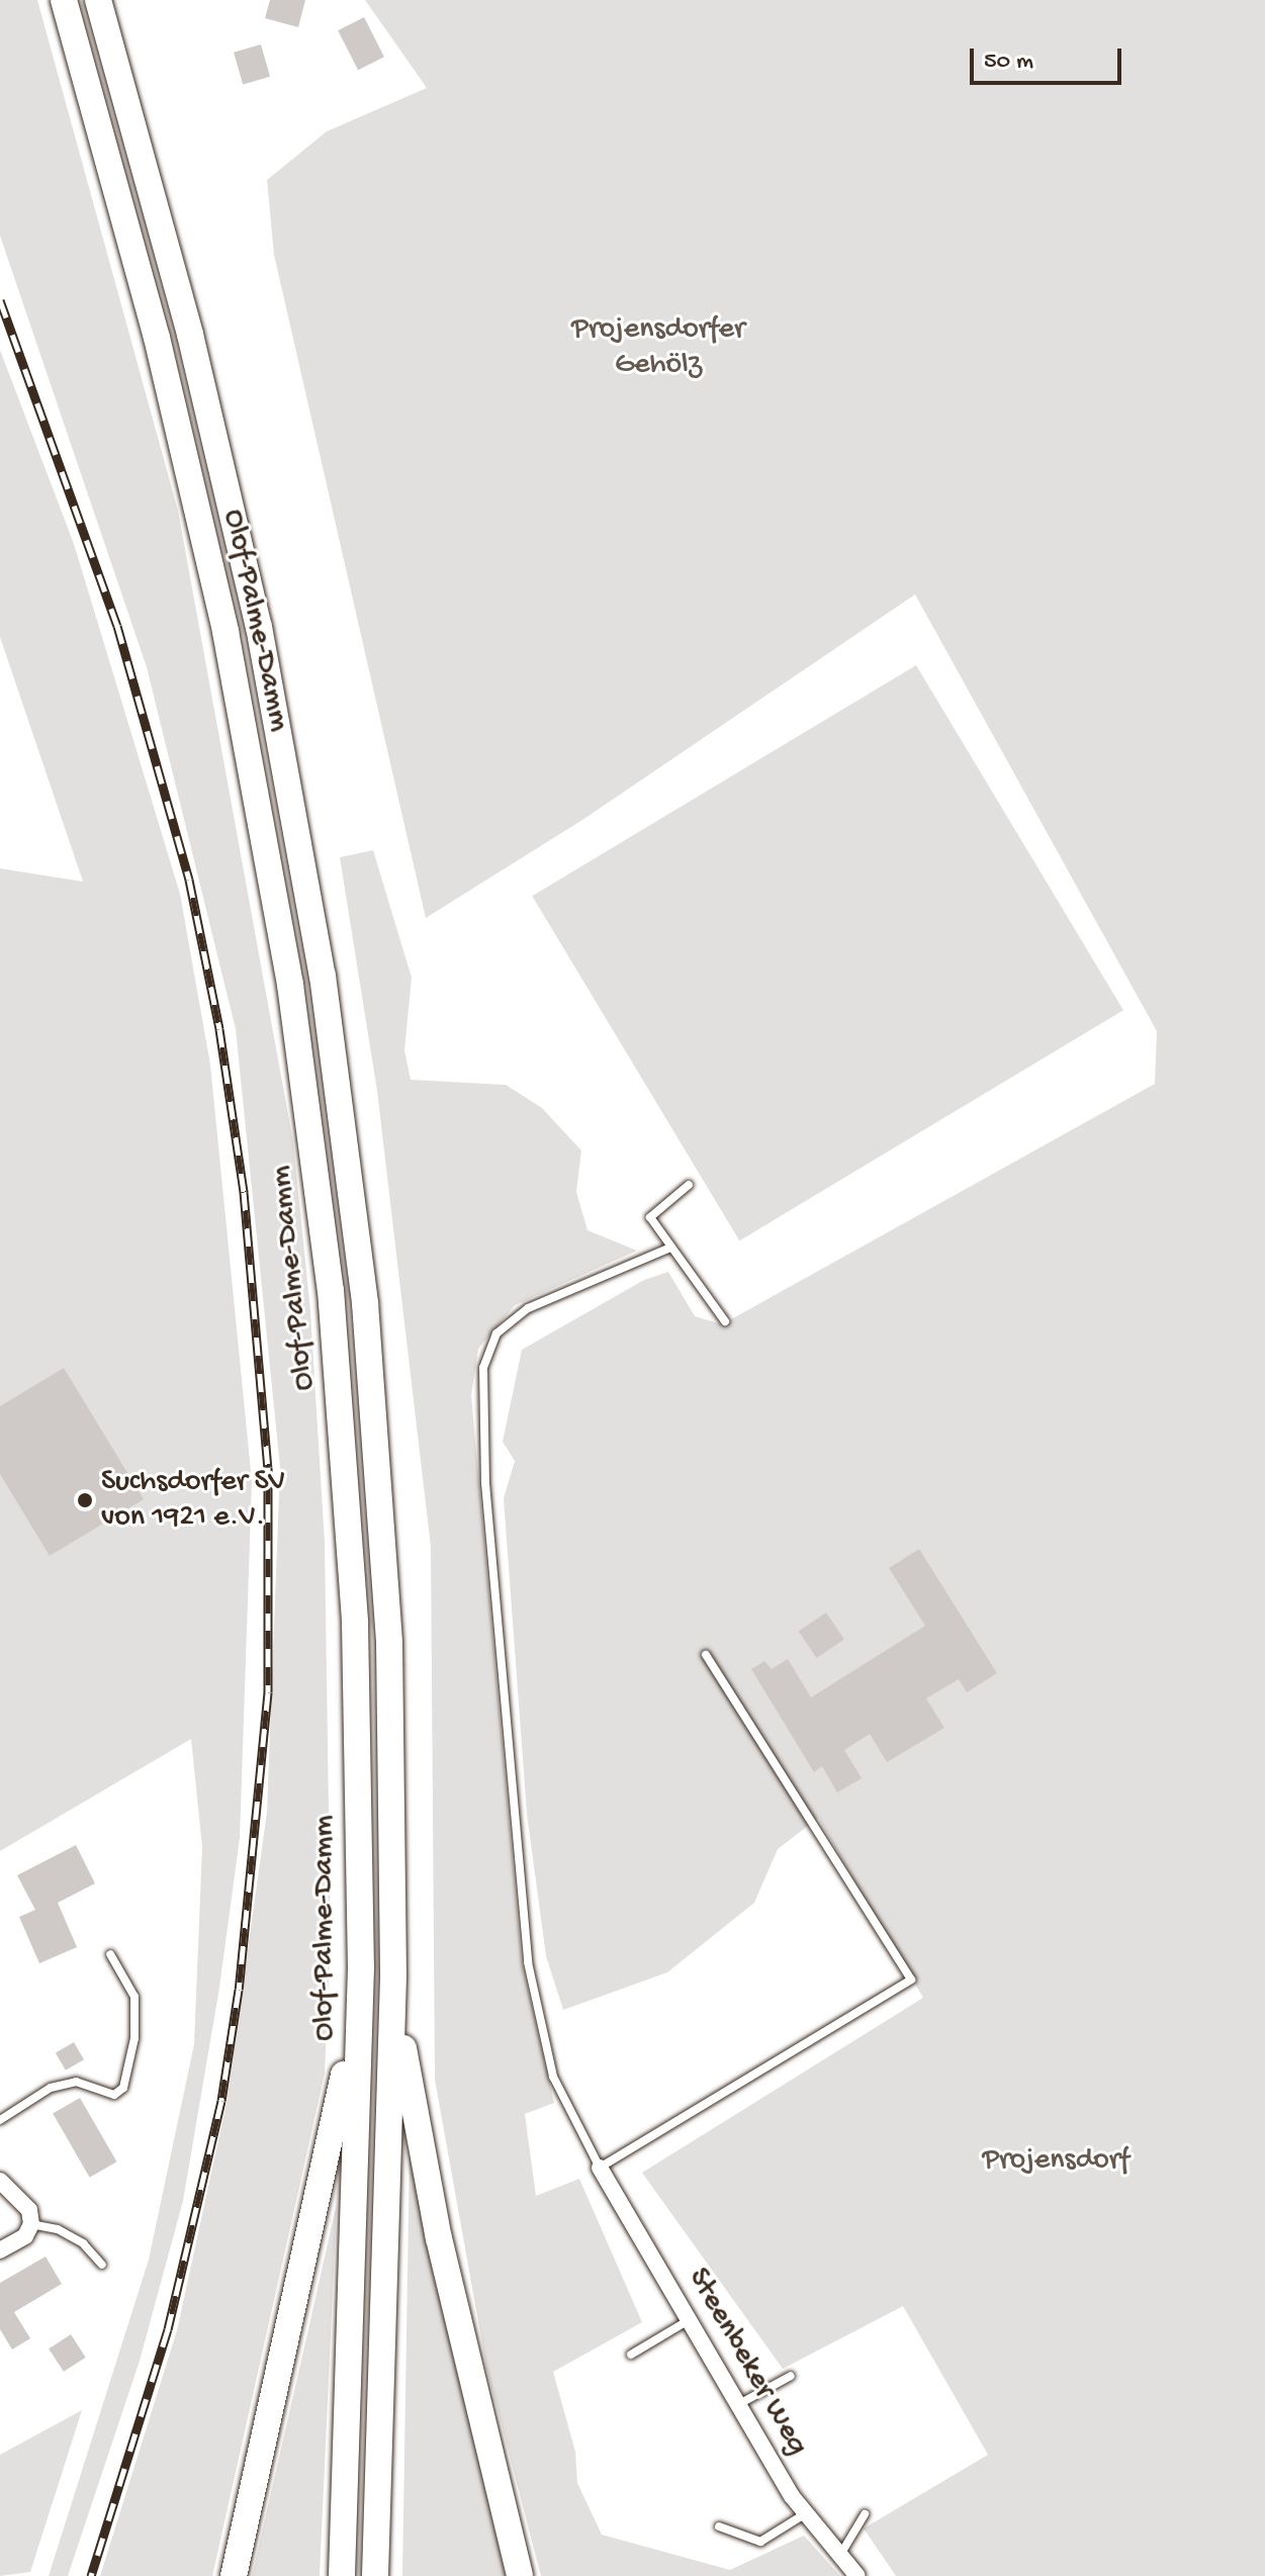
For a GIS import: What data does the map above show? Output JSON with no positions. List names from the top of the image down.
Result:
{
  "streets": {
    "highway": ["Olof-Palme-Damm"],
    "street": ["Steenbeker Weg"]
  },
  "parks": ["Projensdorfer Gehölz", "Projensdorf"],
  "places": ["Suchsdorfer SV von 1921 e.V."],
  "scale_bar": "50 m"
}
